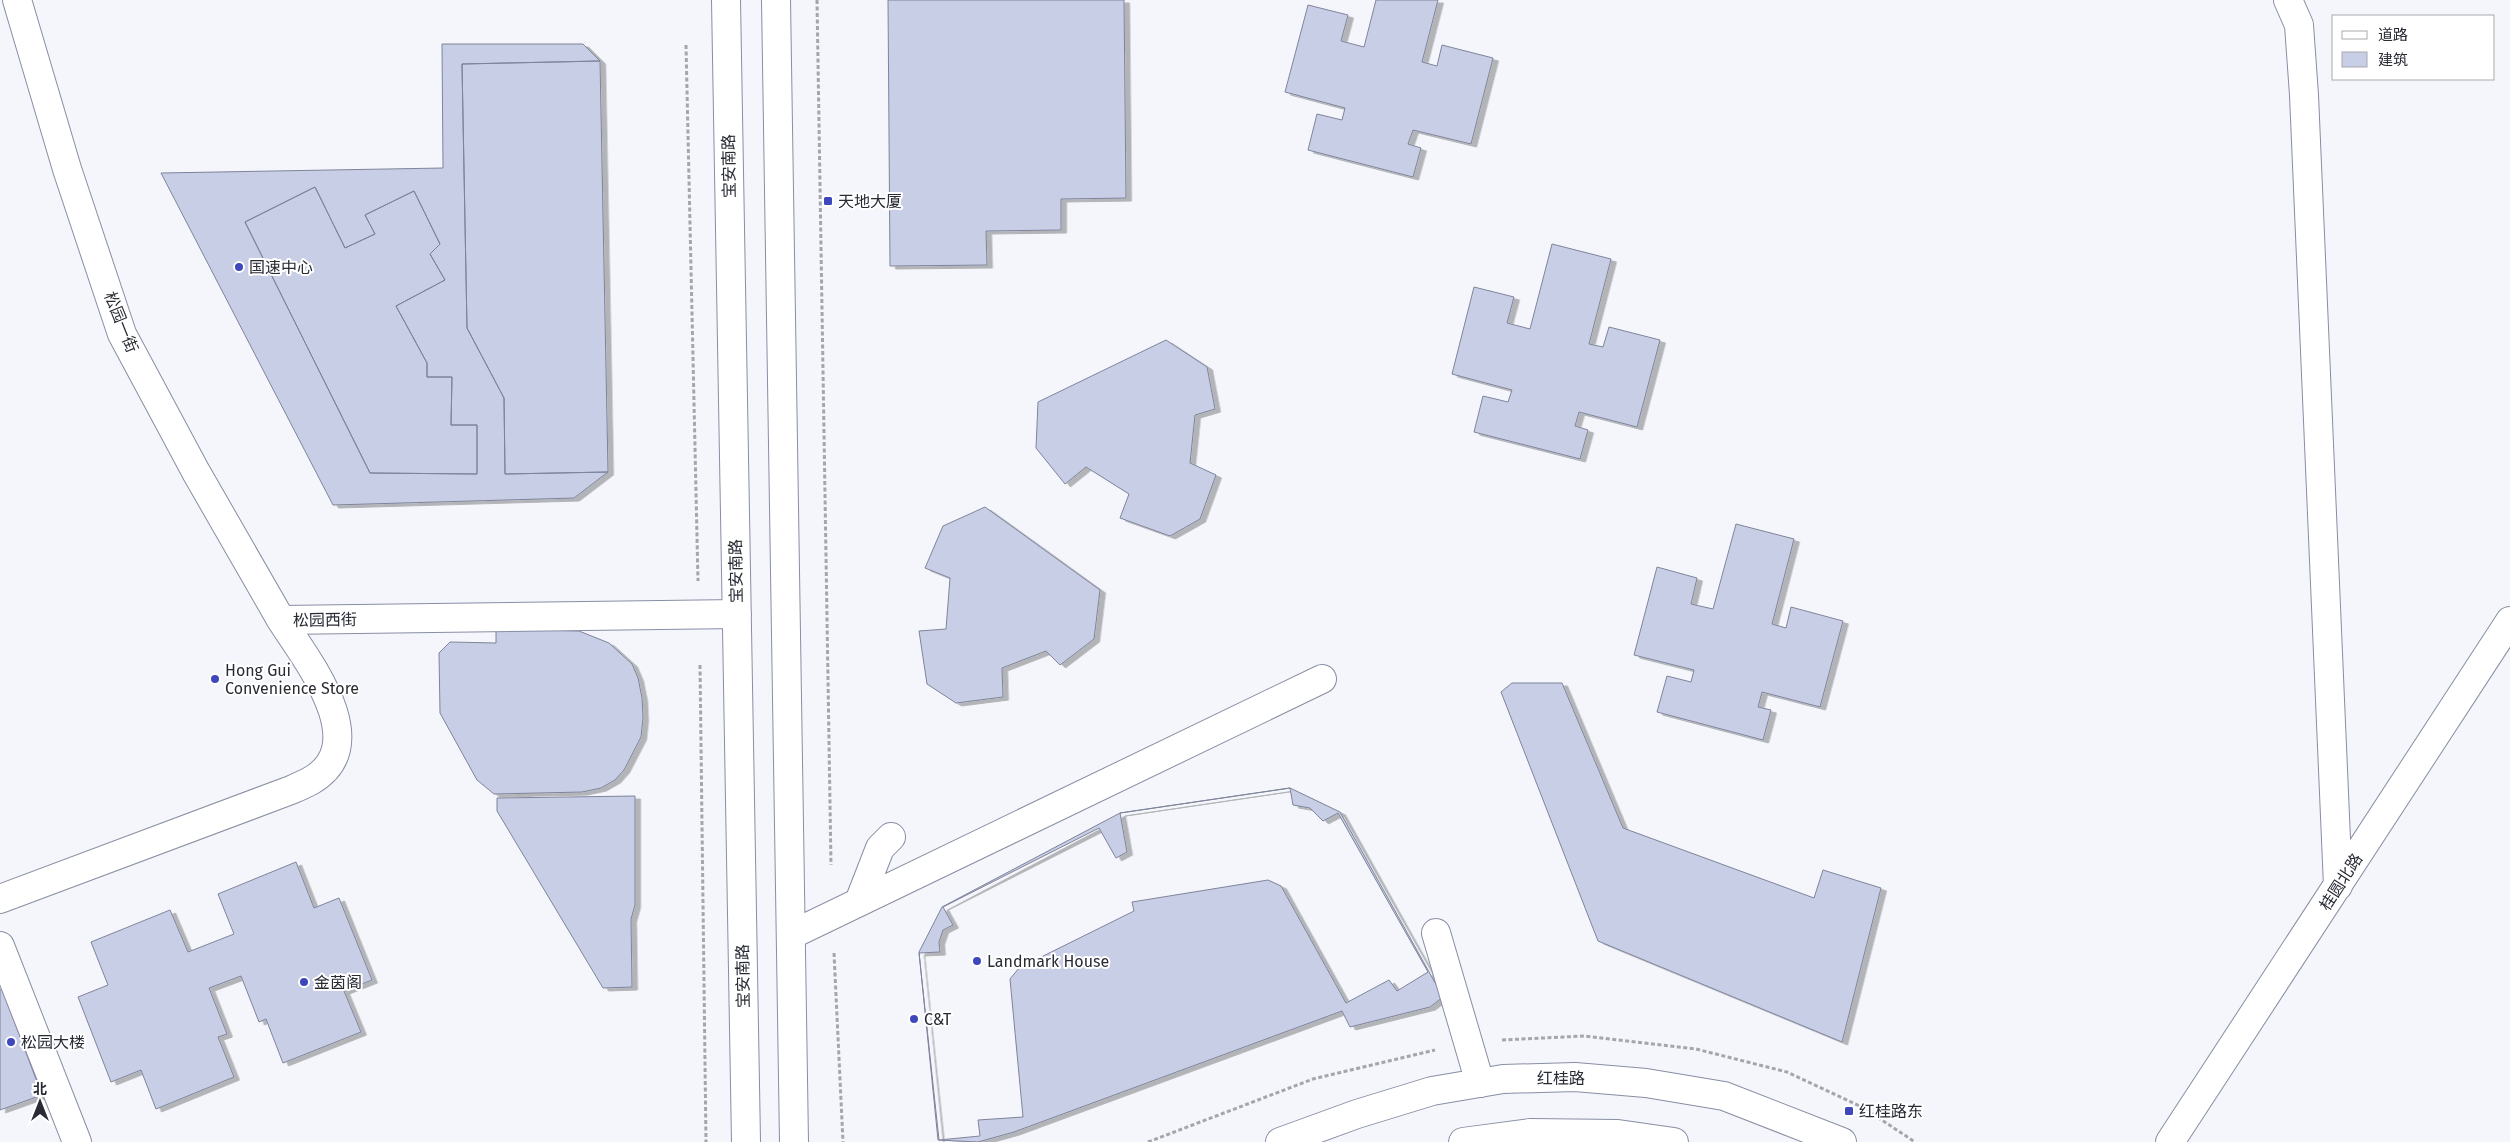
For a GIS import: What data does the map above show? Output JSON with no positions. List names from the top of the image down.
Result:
{
  "streets": {
    "street": [
      "宝安南路",
      "松园一街",
      "松园西街",
      "桂圆北路",
      "红桂路"
    ]
  },
  "crossings": [
    ["宝安南路", "松园西街"],
    ["松园一街", "松园西街"]
  ],
  "places": {
    "transit": ["天地大厦", "红桂路东"],
    "other": [
      "国速中心",
      "Hong Gui Convenience Store",
      "Landmark House",
      "金茵阁",
      "C&T",
      "松园大楼"
    ]
  },
  "legend": ["道路", "建筑"],
  "north": "top"
}
